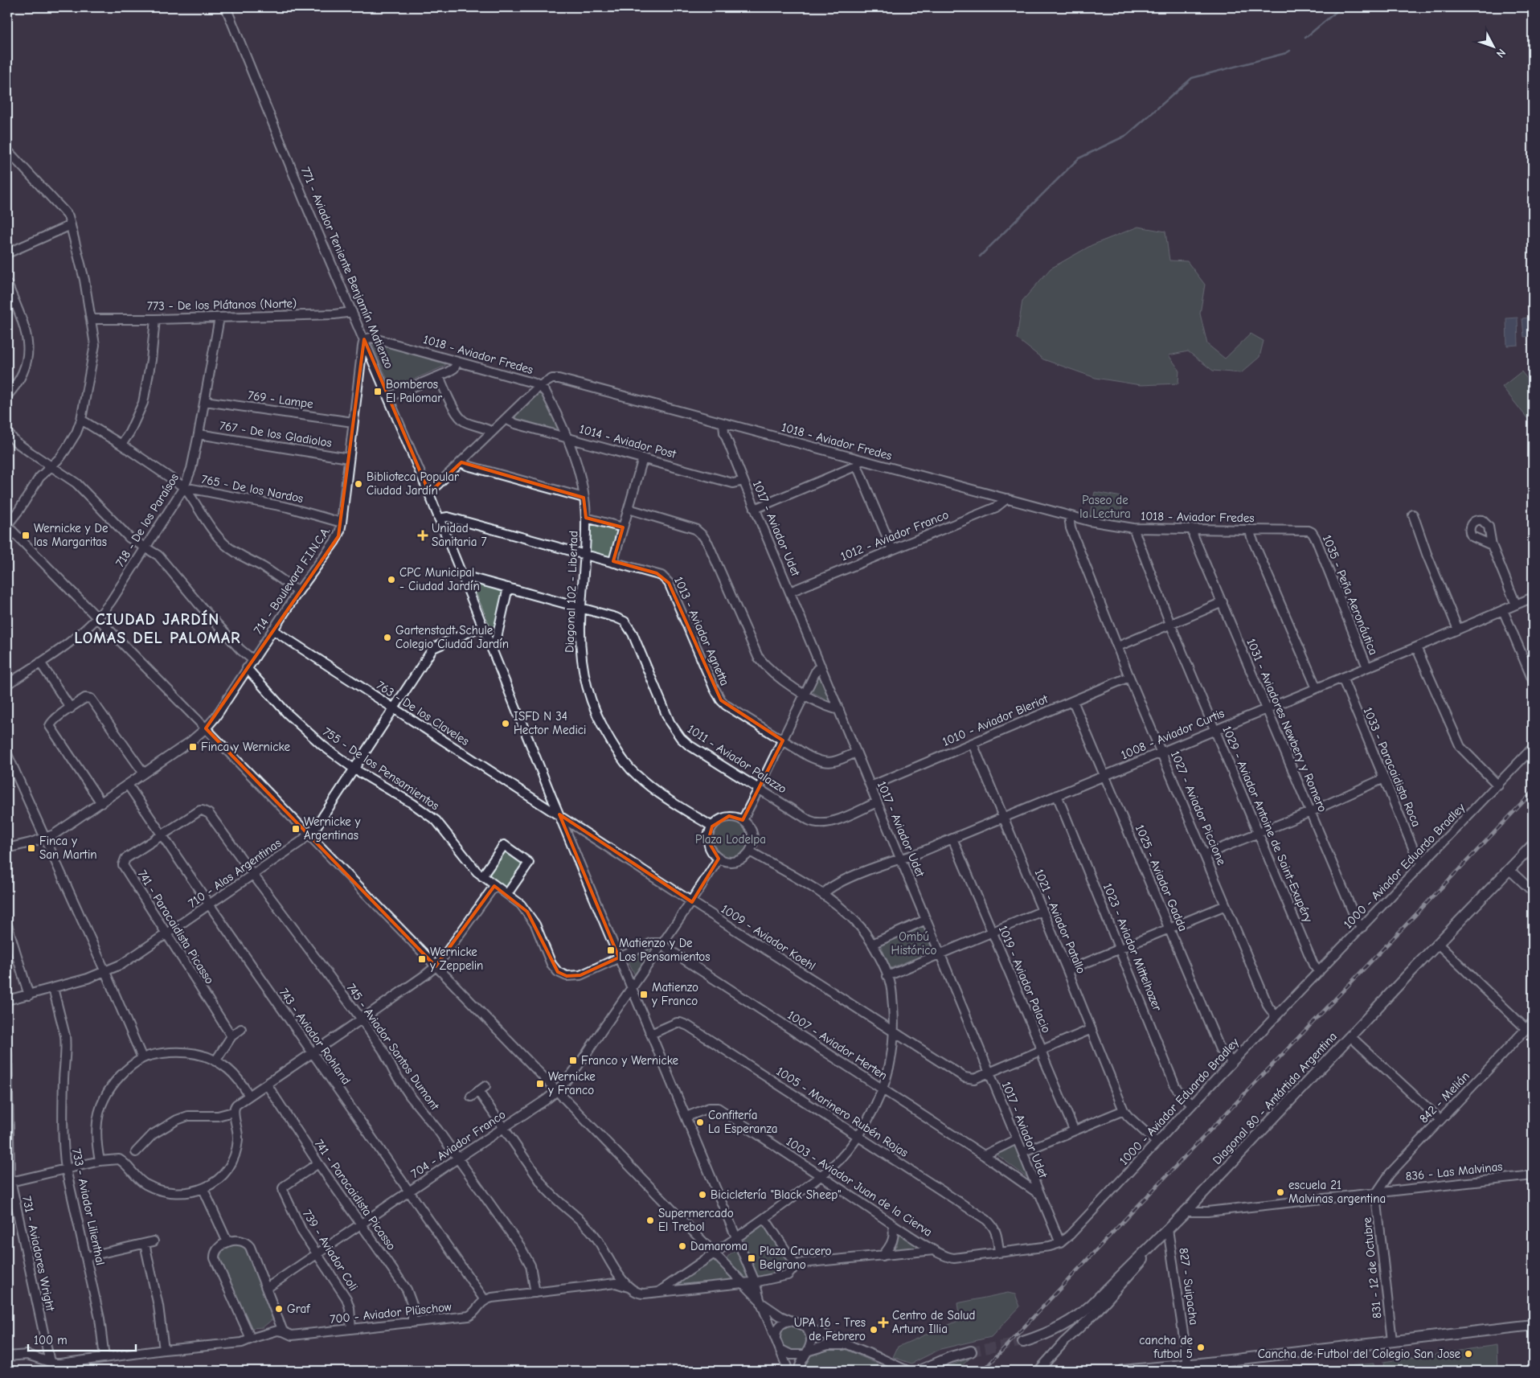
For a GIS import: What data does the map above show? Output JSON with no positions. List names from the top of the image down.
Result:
{
  "streets": {
    "main road": ["Diagonal 80 - Antártida Argentina"],
    "street": [
      "771 - Aviador Teniente Benjamín Matienzo",
      "773 - De los Plátanos (Norte)",
      "1018 - Aviador Fredes",
      "769 - Lampe",
      "767 - De los Gladiolos",
      "1014 - Aviador Post",
      "765 - De los Nardos",
      "718 - De los Paraísos",
      "1017 - Aviador Udet",
      "1012 - Aviador Franco",
      "714 - Boulevard F.I.N.C.A.",
      "Diagonal 102 - Libertad",
      "1035 - Peña Aeronáutica",
      "1013 - Aviador Agnetta",
      "763 - De los Claveles",
      "1010 - Aviador Bleriot",
      "1031 - Aviadores Newbery y Romero",
      "1008 - Aviador Curtis",
      "1011 - Aviador Palazzo",
      "1033 - Paracaidista Roca",
      "755 - De los Pensamientos",
      "1027 - Aviador Piccione",
      "1029 - Aviador Antoine de Saint-Exupéry",
      "1000 - Aviador Eduardo Bradley",
      "710 - Alas Argentinas",
      "1025 - Aviador Gadda",
      "1021 - Aviador Patallo",
      "741 - Paracaidista Picasso",
      "1009 - Aviador Koehl",
      "1023 - Aviador Mittelhozer",
      "1019 - Aviador Palacio",
      "743 - Aviador Rohland",
      "1007 - Aviador Herten",
      "745 - Aviador Santos Dumont",
      "842 - Melián",
      "1005 - Marinero Rubén Rojas",
      "704 - Aviador Franco",
      "836 - Las Malvinas",
      "1003 - Aviador Juan de la Cierva",
      "733 - Aviador Lilienthal",
      "739 - Aviador Coli",
      "731 - Aviadores Wright",
      "831 - 12 de Octubre",
      "827 - Suipacha",
      "700 - Aviador Plüschow"
    ]
  },
  "crossings": [
    ["771 - Aviador Teniente Benjamín Matienzo", "773 - De los Plátanos (Norte)"],
    ["771 - Aviador Teniente Benjamín Matienzo", "1018 - Aviador Fredes"],
    ["771 - Aviador Teniente Benjamín Matienzo", "714 - Boulevard F.I.N.C.A."],
    ["771 - Aviador Teniente Benjamín Matienzo", "1013 - Aviador Agnetta"],
    ["771 - Aviador Teniente Benjamín Matienzo", "763 - De los Claveles"],
    ["771 - Aviador Teniente Benjamín Matienzo", "1011 - Aviador Palazzo"],
    ["771 - Aviador Teniente Benjamín Matienzo", "755 - De los Pensamientos"],
    ["771 - Aviador Teniente Benjamín Matienzo", "1000 - Aviador Eduardo Bradley"],
    ["771 - Aviador Teniente Benjamín Matienzo", "710 - Alas Argentinas"],
    ["771 - Aviador Teniente Benjamín Matienzo", "1009 - Aviador Koehl"],
    ["771 - Aviador Teniente Benjamín Matienzo", "1005 - Marinero Rubén Rojas"],
    ["771 - Aviador Teniente Benjamín Matienzo", "704 - Aviador Franco"],
    ["771 - Aviador Teniente Benjamín Matienzo", "1003 - Aviador Juan de la Cierva"],
    ["773 - De los Plátanos (Norte)", "718 - De los Paraísos"],
    ["1018 - Aviador Fredes", "1017 - Aviador Udet"],
    ["1018 - Aviador Fredes", "1012 - Aviador Franco"],
    ["1018 - Aviador Fredes", "714 - Boulevard F.I.N.C.A."],
    ["1018 - Aviador Fredes", "Diagonal 102 - Libertad"],
    ["1018 - Aviador Fredes", "1035 - Peña Aeronáutica"],
    ["1018 - Aviador Fredes", "1031 - Aviadores Newbery y Romero"],
    ["1018 - Aviador Fredes", "1027 - Aviador Piccione"],
    ["1018 - Aviador Fredes", "1029 - Aviador Antoine de Saint-Exupéry"],
    ["769 - Lampe", "718 - De los Paraísos"],
    ["769 - Lampe", "714 - Boulevard F.I.N.C.A."],
    ["767 - De los Gladiolos", "718 - De los Paraísos"],
    ["767 - De los Gladiolos", "714 - Boulevard F.I.N.C.A."],
    ["1014 - Aviador Post", "1017 - Aviador Udet"],
    ["1014 - Aviador Post", "Diagonal 102 - Libertad"],
    ["765 - De los Nardos", "718 - De los Paraísos"],
    ["765 - De los Nardos", "714 - Boulevard F.I.N.C.A."],
    ["1017 - Aviador Udet", "1012 - Aviador Franco"],
    ["1017 - Aviador Udet", "1013 - Aviador Agnetta"],
    ["1017 - Aviador Udet", "1010 - Aviador Bleriot"],
    ["1017 - Aviador Udet", "1008 - Aviador Curtis"],
    ["1017 - Aviador Udet", "1011 - Aviador Palazzo"],
    ["1017 - Aviador Udet", "1000 - Aviador Eduardo Bradley"],
    ["1017 - Aviador Udet", "1009 - Aviador Koehl"],
    ["1017 - Aviador Udet", "1007 - Aviador Herten"],
    ["714 - Boulevard F.I.N.C.A.", "763 - De los Claveles"],
    ["714 - Boulevard F.I.N.C.A.", "755 - De los Pensamientos"],
    ["714 - Boulevard F.I.N.C.A.", "743 - Aviador Rohland"],
    ["Diagonal 102 - Libertad", "1013 - Aviador Agnetta"],
    ["Diagonal 102 - Libertad", "1011 - Aviador Palazzo"],
    ["1035 - Peña Aeronáutica", "1008 - Aviador Curtis"],
    ["763 - De los Claveles", "710 - Alas Argentinas"],
    ["763 - De los Claveles", "1009 - Aviador Koehl"],
    ["1010 - Aviador Bleriot", "1027 - Aviador Piccione"],
    ["1010 - Aviador Bleriot", "1025 - Aviador Gadda"],
    ["1010 - Aviador Bleriot", "1021 - Aviador Patallo"],
    ["1031 - Aviadores Newbery y Romero", "1008 - Aviador Curtis"],
    ["1031 - Aviadores Newbery y Romero", "1000 - Aviador Eduardo Bradley"],
    ["1008 - Aviador Curtis", "1033 - Paracaidista Roca"],
    ["1008 - Aviador Curtis", "1027 - Aviador Piccione"],
    ["1008 - Aviador Curtis", "1029 - Aviador Antoine de Saint-Exupéry"],
    ["1008 - Aviador Curtis", "1025 - Aviador Gadda"],
    ["1008 - Aviador Curtis", "1021 - Aviador Patallo"],
    ["1008 - Aviador Curtis", "1023 - Aviador Mittelhozer"],
    ["1008 - Aviador Curtis", "1019 - Aviador Palacio"],
    ["1033 - Paracaidista Roca", "1000 - Aviador Eduardo Bradley"],
    ["755 - De los Pensamientos", "710 - Alas Argentinas"],
    ["1027 - Aviador Piccione", "1000 - Aviador Eduardo Bradley"],
    ["1029 - Aviador Antoine de Saint-Exupéry", "1000 - Aviador Eduardo Bradley"],
    ["1000 - Aviador Eduardo Bradley", "1025 - Aviador Gadda"],
    ["1000 - Aviador Eduardo Bradley", "1023 - Aviador Mittelhozer"],
    ["1000 - Aviador Eduardo Bradley", "1005 - Marinero Rubén Rojas"],
    ["1000 - Aviador Eduardo Bradley", "1003 - Aviador Juan de la Cierva"],
    ["710 - Alas Argentinas", "741 - Paracaidista Picasso"],
    ["710 - Alas Argentinas", "743 - Aviador Rohland"],
    ["710 - Alas Argentinas", "745 - Aviador Santos Dumont"],
    ["710 - Alas Argentinas", "733 - Aviador Lilienthal"],
    ["741 - Paracaidista Picasso", "743 - Aviador Rohland"],
    ["741 - Paracaidista Picasso", "745 - Aviador Santos Dumont"],
    ["741 - Paracaidista Picasso", "704 - Aviador Franco"],
    ["741 - Paracaidista Picasso", "739 - Aviador Coli"],
    ["741 - Paracaidista Picasso", "700 - Aviador Plüschow"],
    ["743 - Aviador Rohland", "745 - Aviador Santos Dumont"],
    ["743 - Aviador Rohland", "704 - Aviador Franco"],
    ["743 - Aviador Rohland", "700 - Aviador Plüschow"],
    ["745 - Aviador Santos Dumont", "704 - Aviador Franco"],
    ["842 - Melián", "836 - Las Malvinas"],
    ["842 - Melián", "831 - 12 de Octubre"],
    ["Diagonal 80 - Antártida Argentina", "836 - Las Malvinas"],
    ["Diagonal 80 - Antártida Argentina", "827 - Suipacha"],
    ["704 - Aviador Franco", "739 - Aviador Coli"],
    ["836 - Las Malvinas", "831 - 12 de Octubre"],
    ["733 - Aviador Lilienthal", "700 - Aviador Plüschow"],
    ["739 - Aviador Coli", "700 - Aviador Plüschow"],
    ["731 - Aviadores Wright", "700 - Aviador Plüschow"]
  ],
  "districts": ["CIUDAD JARDÍN LOMAS DEL PALOMAR"],
  "parks": ["Paseo de la Lectura", "Plaza Lodelpa", "Ombú Histórico"],
  "places": {
    "transit": [
      "Bomberos El Palomar",
      "Wernicke y De las Margaritas",
      "Finca y Wernicke",
      "Wernicke y Argentinas",
      "Finca y San Martin",
      "Matienzo y De Los Pensamientos",
      "Wernicke y Zeppelin",
      "Matienzo y Franco",
      "Franco y Wernicke",
      "Wernicke y Franco",
      "Plaza Crucero Belgrano"
    ],
    "other": [
      "Biblioteca Popular Ciudad Jardín",
      "CPC Municipal - Ciudad Jardín",
      "Gartenstadt Schule Colegio Ciudad Jardín",
      "ISFD N 34 Hector Medici",
      "Confitería La Esperanza",
      "escuela 21 Malvinas argentina",
      "Bicicletería \"Black Sheep\"",
      "Supermercado El Trebol",
      "Damaroma",
      "Graf",
      "UPA 16 - Tres de Febrero",
      "cancha de futbol 5",
      "Cancha de Futbol del Colegio San Jose"
    ],
    "health": ["Unidad Sanitaria 7", "Centro de Salud Arturo Illia"]
  },
  "scale_bar": "100 m",
  "north": "bottom right"
}
